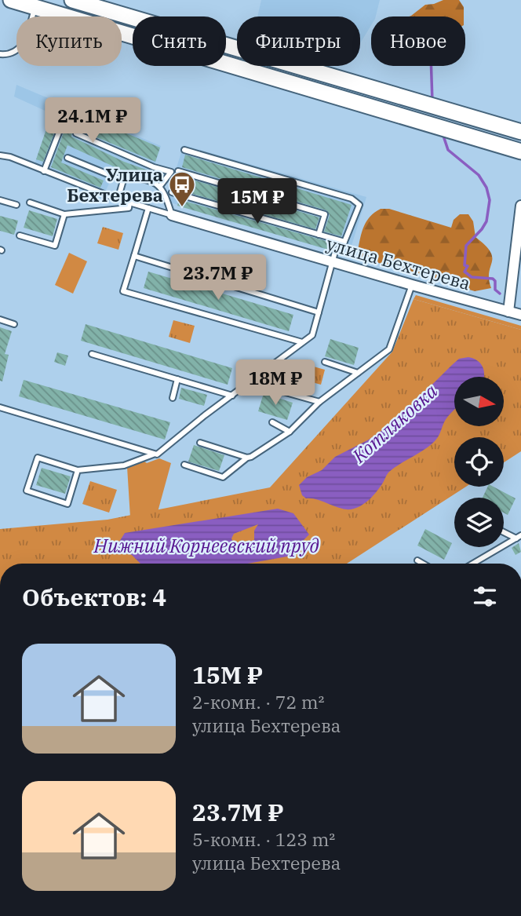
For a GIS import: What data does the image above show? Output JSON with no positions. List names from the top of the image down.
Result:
{
  "streets": {
    "street": ["улица Бехтерева"]
  },
  "water": ["Котляковка", "Нижний Корнеевский пруд"],
  "places": {
    "bus stop": ["Улица Бехтерева"]
  },
  "north": "right",
  "page": {
    "chip": [
      "Купить",
      "Снять",
      "Фильтры",
      "Новое"
    ],
    "price": [
      "24.1M ₽",
      "15M ₽",
      "23.7M ₽",
      "18M ₽"
    ],
    "heading": "Объектов: 4",
    "list": [
      {
        "name": "15M ₽",
        "note": "2-комн. · 72 m² · улица Бехтерева"
      },
      {
        "name": "23.7M ₽",
        "note": "5-комн. · 123 m² · улица Бехтерева"
      }
    ]
  }
}
